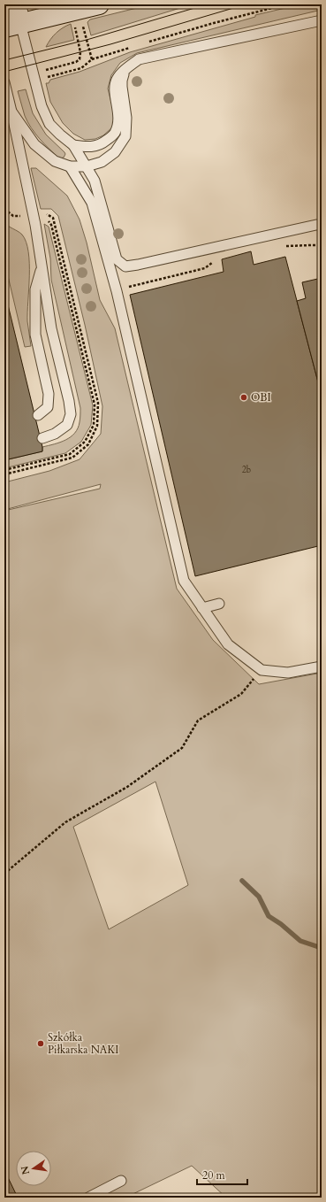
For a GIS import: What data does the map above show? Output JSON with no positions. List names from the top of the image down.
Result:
{
  "places": ["OBI", "Szkółka Piłkarska NAKI"],
  "house_numbers": ["2b"],
  "scale_bar": "20 m",
  "north": "left"
}
